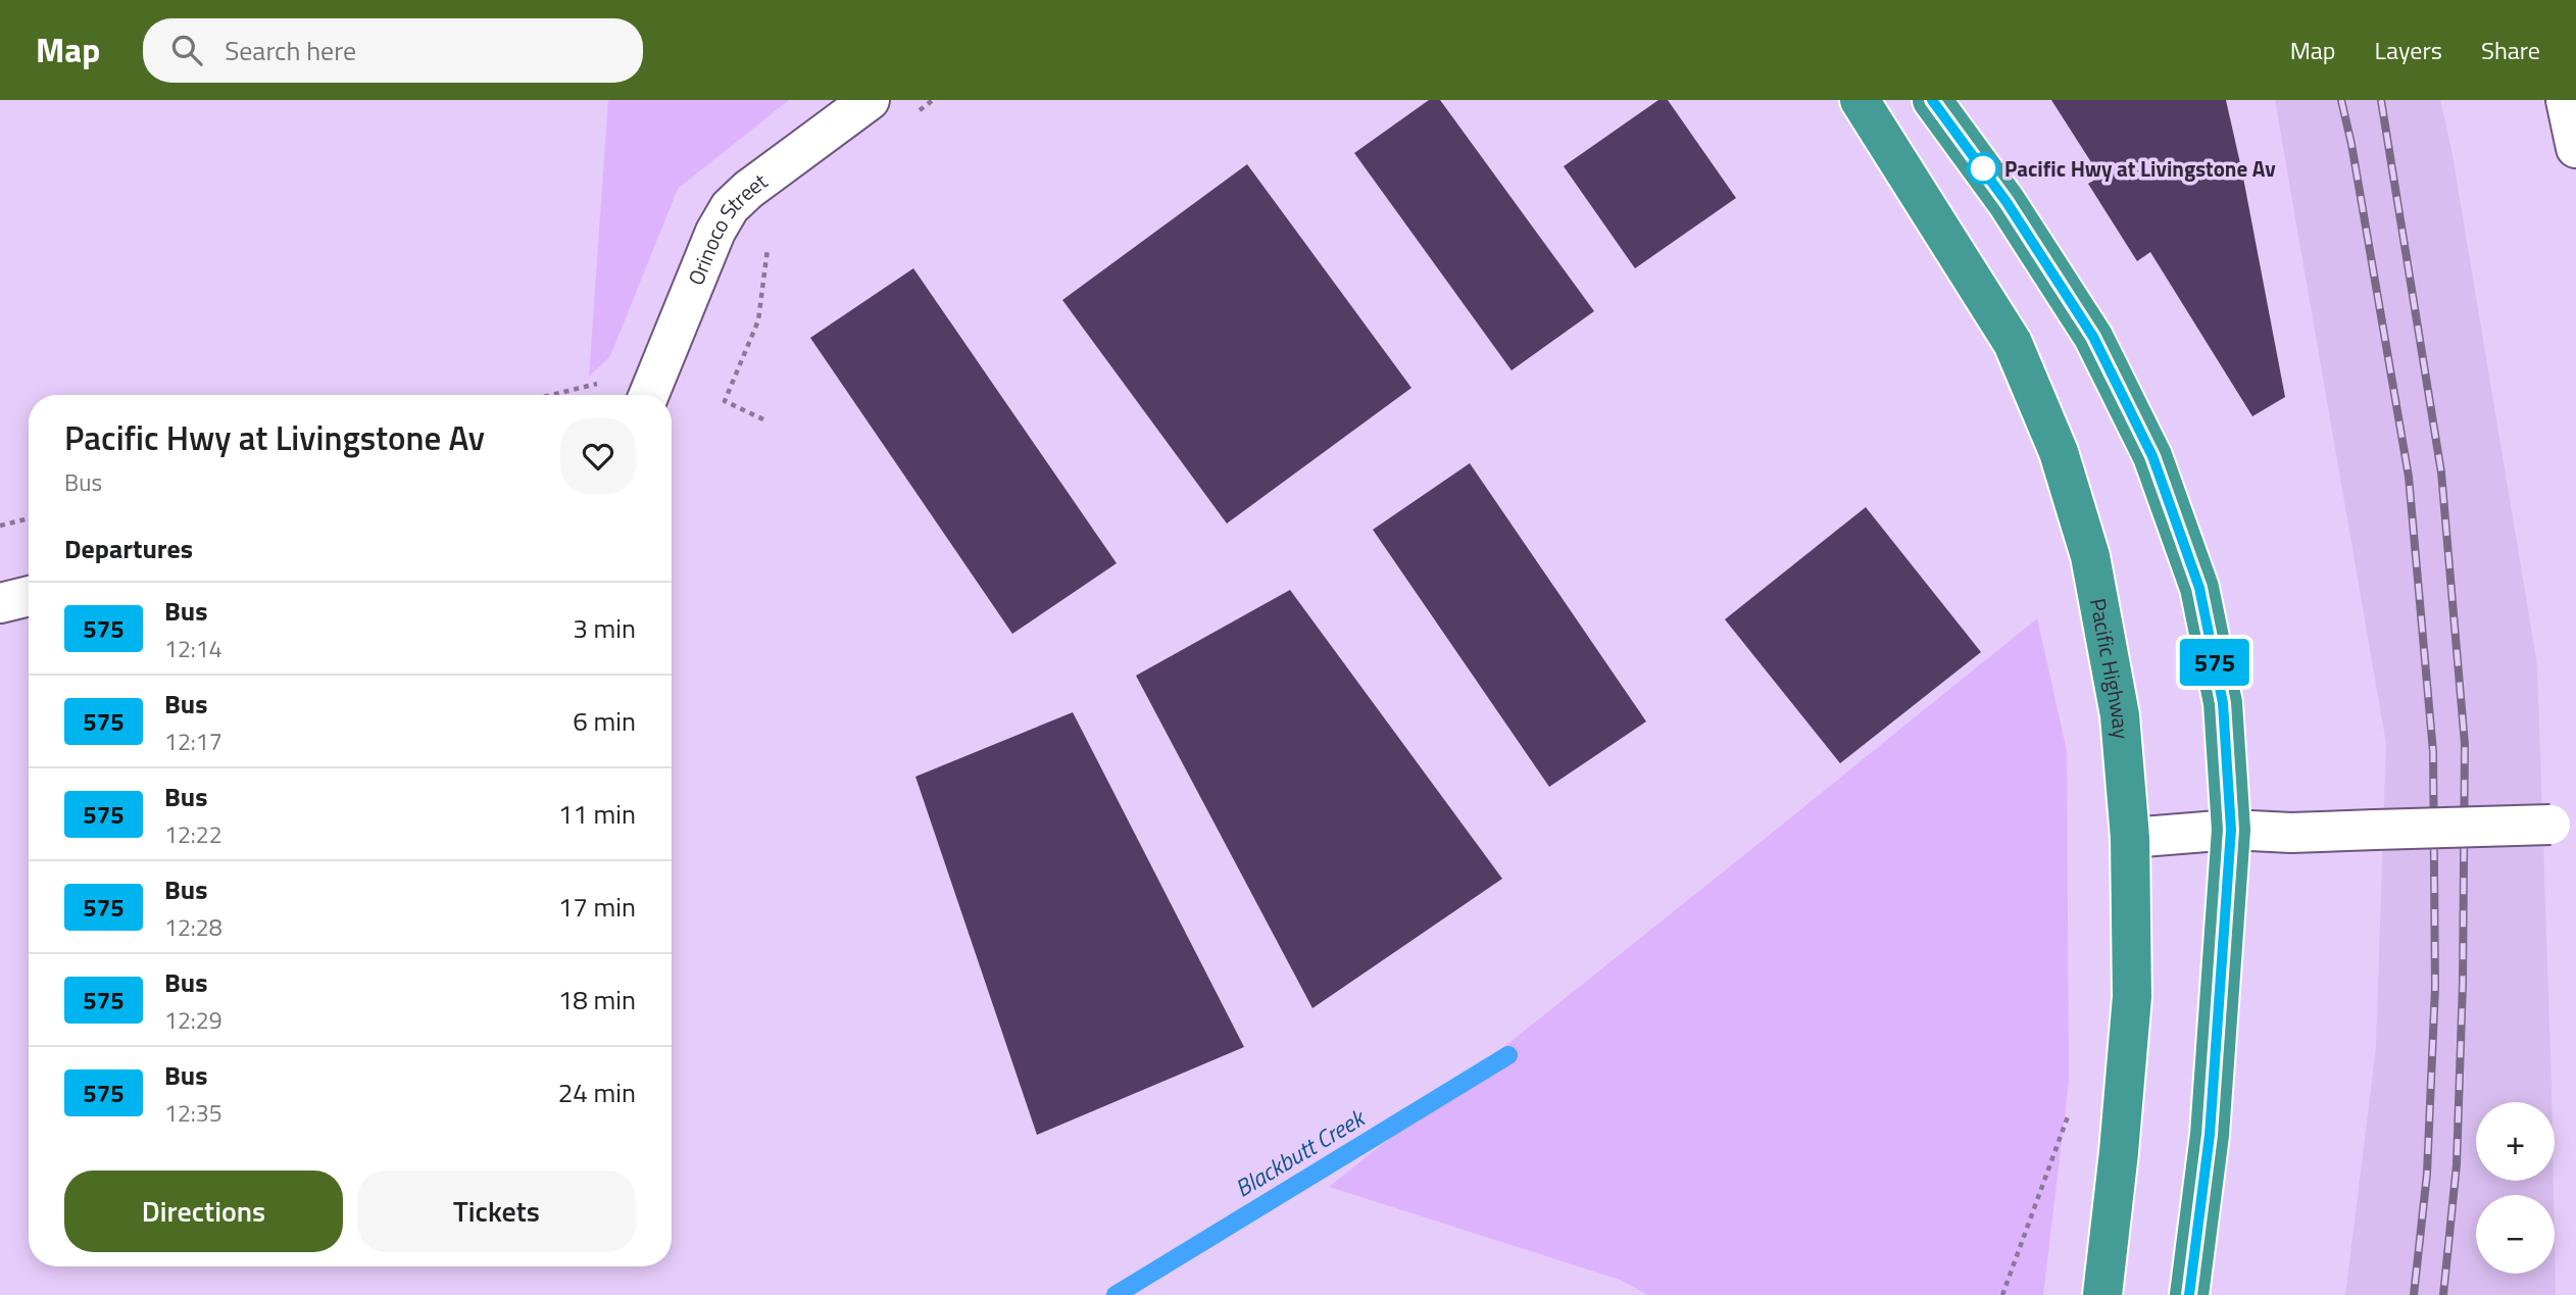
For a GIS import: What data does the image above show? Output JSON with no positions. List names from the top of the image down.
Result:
{
  "streets": {
    "highway": ["Pacific Highway"],
    "street": ["Orinoco Street"]
  },
  "water": ["Blackbutt Creek"],
  "places": ["Pacific Hwy at Livingstone Av"],
  "lines": ["bus line 575"],
  "page": {
    "header": "Map",
    "search": "Search here",
    "nav": ["Map", "Layers", "Share"],
    "on_map": "575",
    "heading": [
      ["Pacific Hwy at Livingstone Av", "Bus"],
      "Departures"
    ],
    "list": [
      {
        "mark": "575",
        "name": "Bus",
        "note": "12:14",
        "value": "3 min"
      },
      {
        "mark": "575",
        "name": "Bus",
        "note": "12:17",
        "value": "6 min"
      },
      {
        "mark": "575",
        "name": "Bus",
        "note": "12:22",
        "value": "11 min"
      },
      {
        "mark": "575",
        "name": "Bus",
        "note": "12:28",
        "value": "17 min"
      },
      {
        "mark": "575",
        "name": "Bus",
        "note": "12:29",
        "value": "18 min"
      },
      {
        "mark": "575",
        "name": "Bus",
        "note": "12:35",
        "value": "24 min"
      }
    ],
    "map_buttons": ["+", "−"],
    "buttons": ["Directions", "Tickets"]
  }
}
